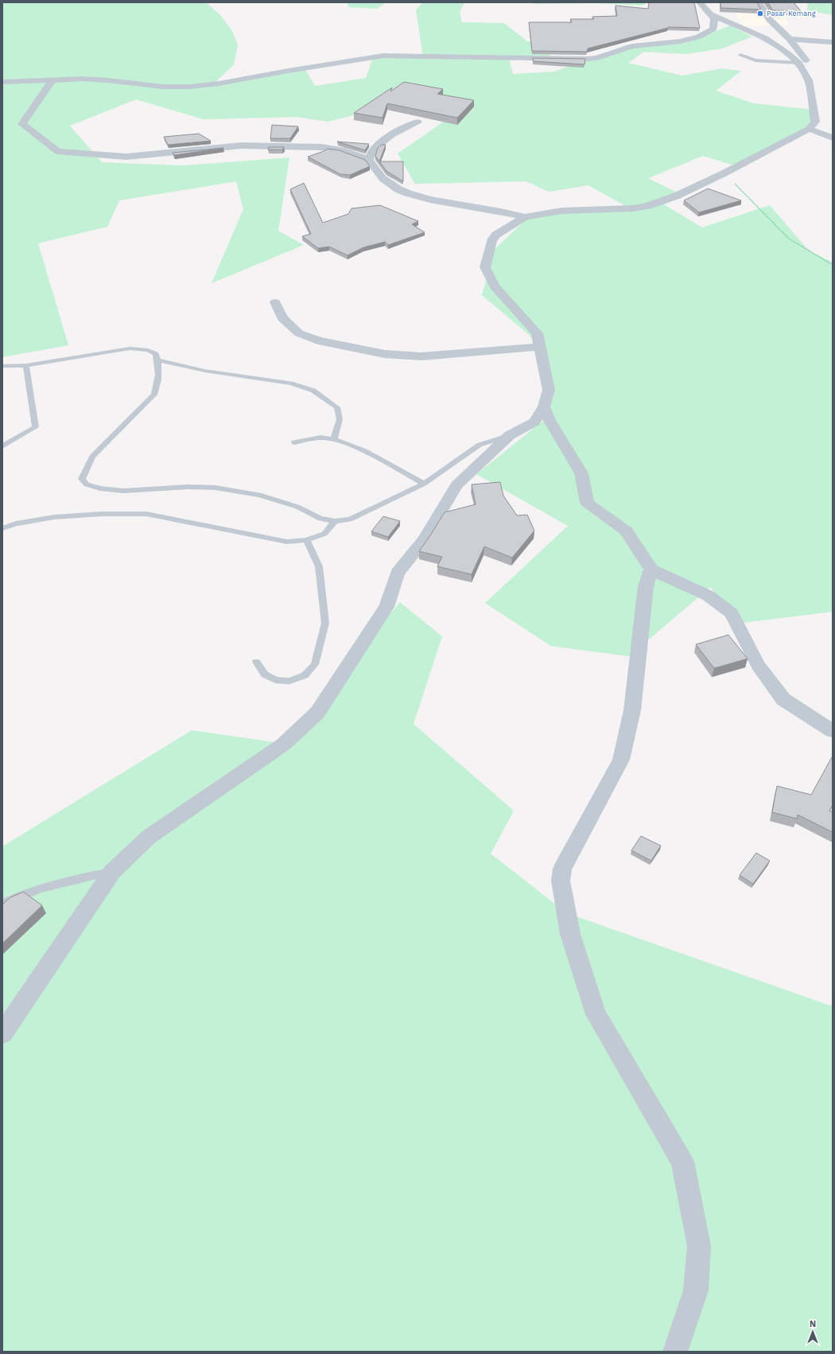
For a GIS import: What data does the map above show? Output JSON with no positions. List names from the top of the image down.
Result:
{
  "places": ["Pasar Kemang"],
  "north": "top"
}
